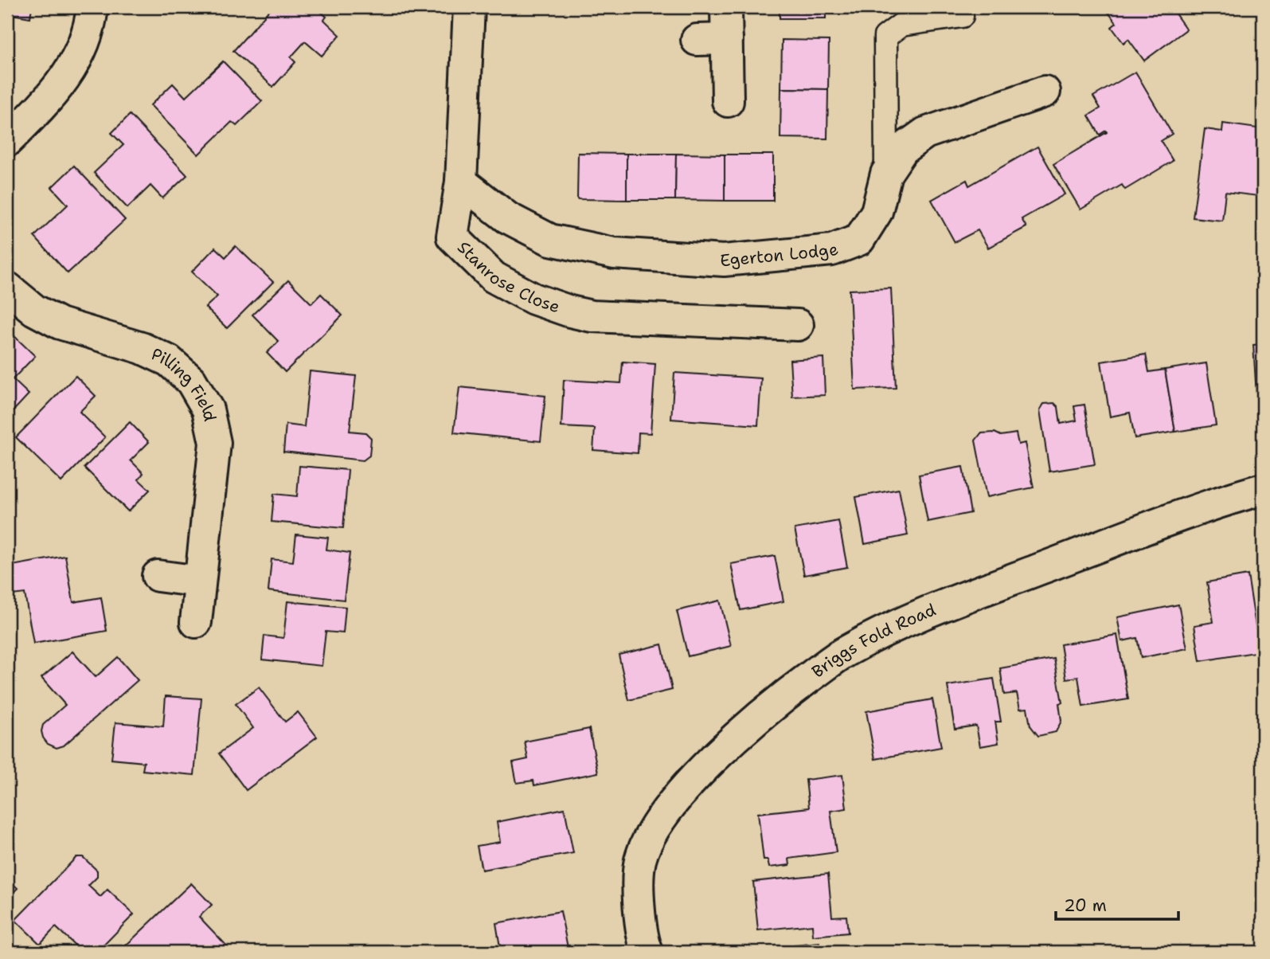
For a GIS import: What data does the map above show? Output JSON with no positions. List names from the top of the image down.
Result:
{
  "streets": {
    "street": [
      "Egerton Lodge",
      "Stanrose Close",
      "Pilling Field",
      "Briggs Fold Road"
    ]
  },
  "crossings": [
    ["Egerton Lodge", "Stanrose Close"]
  ],
  "scale_bar": "20 m"
}
